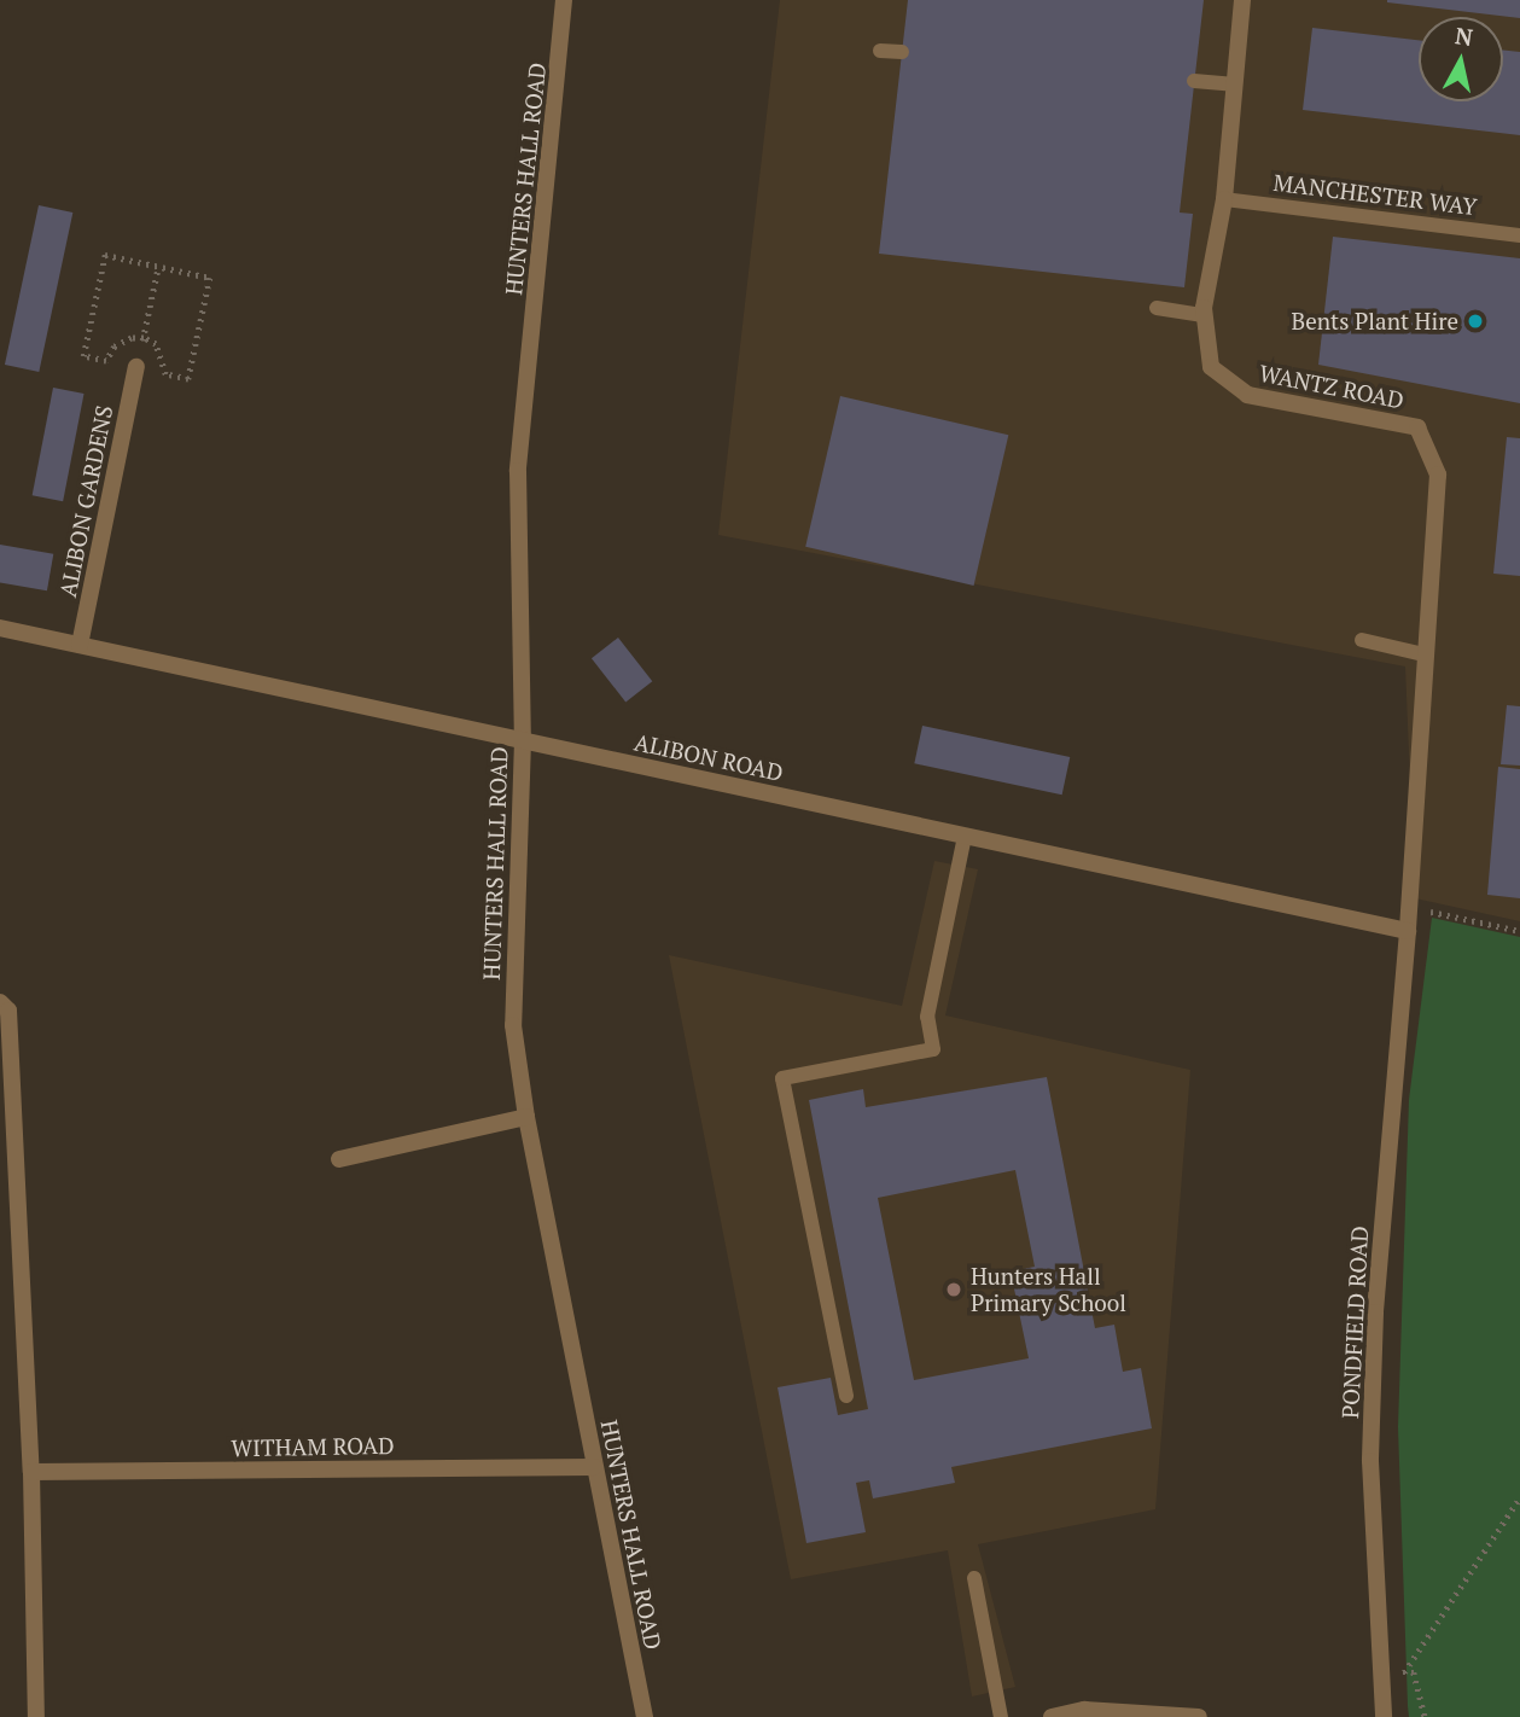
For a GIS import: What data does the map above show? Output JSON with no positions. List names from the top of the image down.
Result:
{
  "streets": {
    "street": [
      "HUNTERS HALL ROAD",
      "WANTZ ROAD",
      "ALIBON GARDENS",
      "ALIBON ROAD",
      "PONDFIELD ROAD",
      "WITHAM ROAD"
    ],
    "lane": ["MANCHESTER WAY"]
  },
  "crossings": [
    ["HUNTERS HALL ROAD", "ALIBON ROAD"],
    ["HUNTERS HALL ROAD", "WITHAM ROAD"],
    ["MANCHESTER WAY", "WANTZ ROAD"],
    ["WANTZ ROAD", "ALIBON ROAD"],
    ["WANTZ ROAD", "PONDFIELD ROAD"],
    ["ALIBON GARDENS", "ALIBON ROAD"],
    ["ALIBON ROAD", "PONDFIELD ROAD"]
  ],
  "places": ["Bents Plant Hire", "Hunters Hall Primary School"],
  "north": "top"
}
